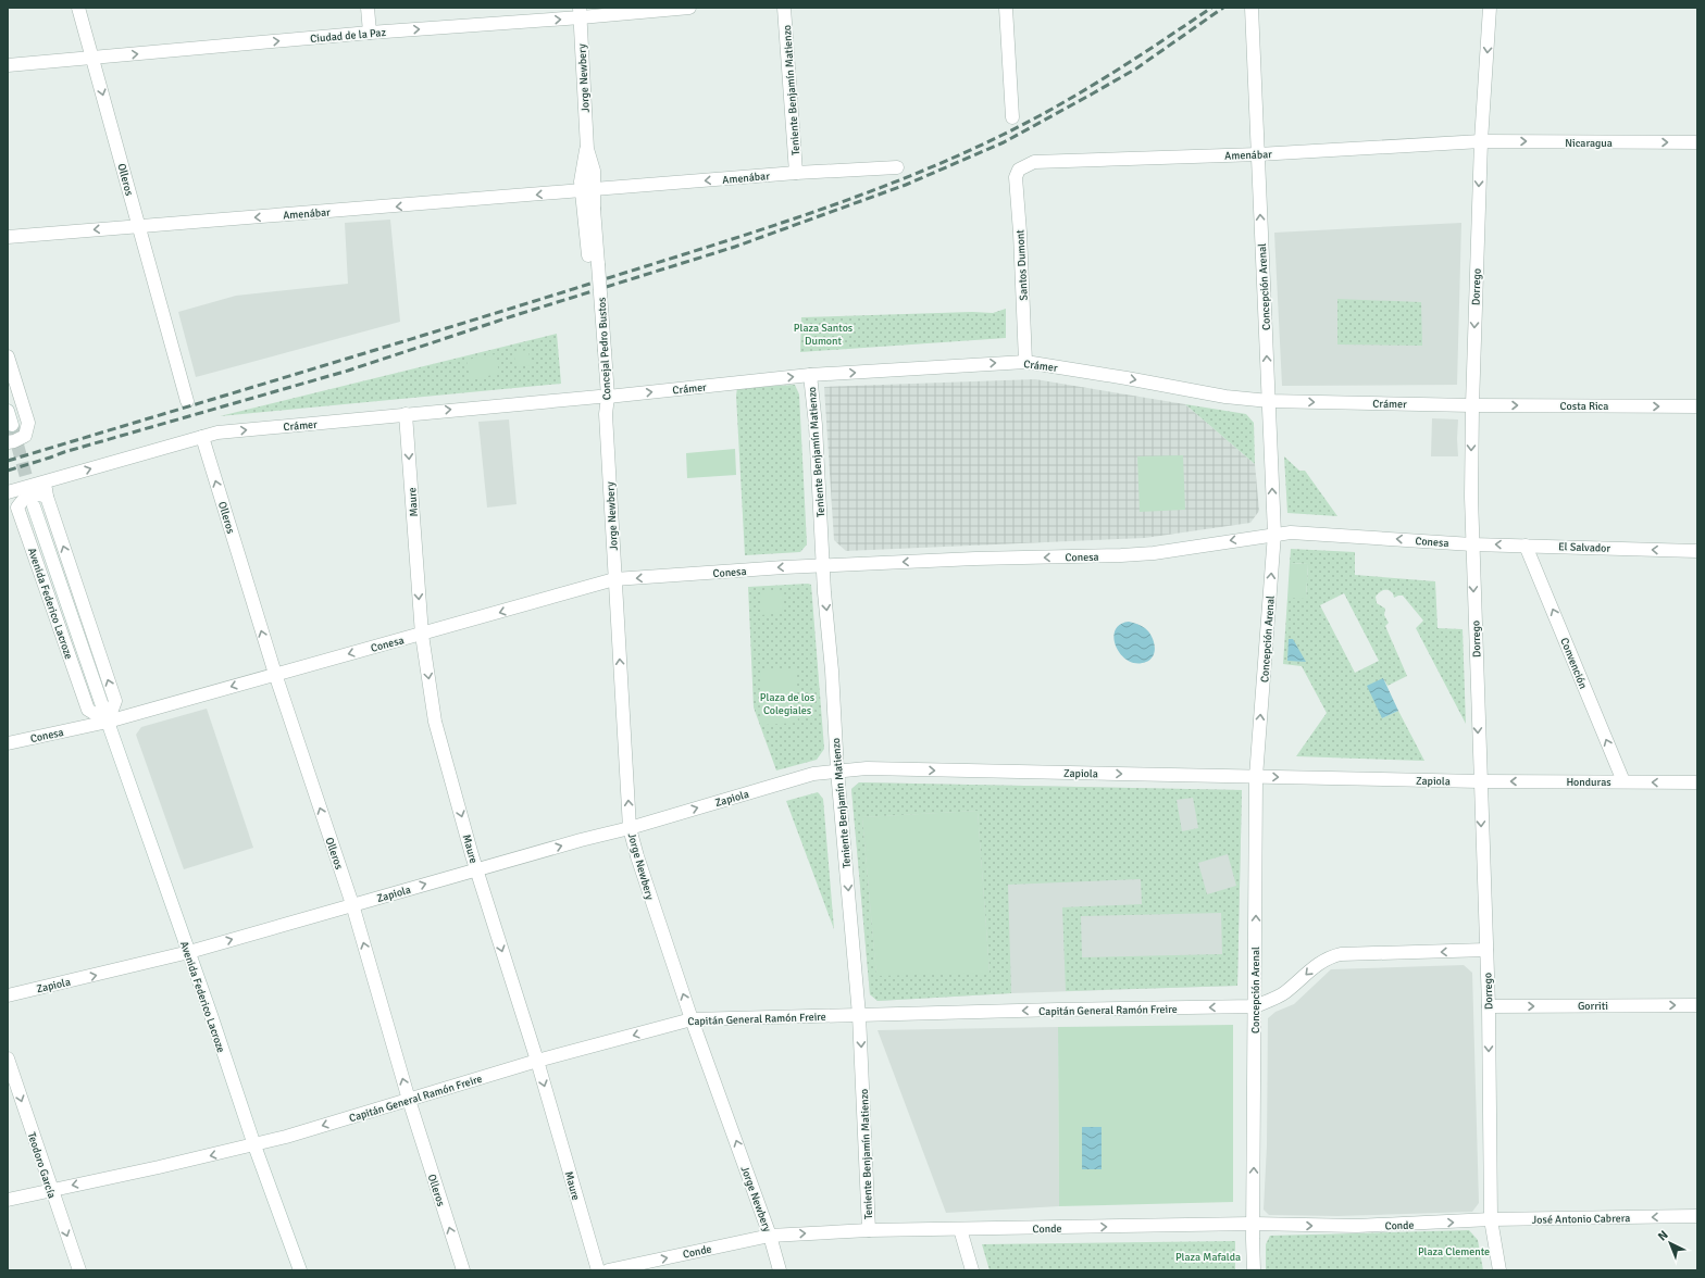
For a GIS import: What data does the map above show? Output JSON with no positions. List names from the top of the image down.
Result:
{
  "streets": {
    "street": [
      "Ciudad de la Paz",
      "Jorge Newbery",
      "Teniente Benjamín Matienzo",
      "Nicaragua",
      "Amenábar",
      "Olleros",
      "Santos Dumont",
      "Concepción Arenal",
      "Dorrego",
      "Concejal Pedro Bustos",
      "Crámer",
      "Costa Rica",
      "Maure",
      "Conesa",
      "El Salvador",
      "Avenida Federico Lacroze",
      "Convención",
      "Zapiola",
      "Honduras",
      "Gorriti",
      "Capitán General Ramón Freire",
      "Teodoro García",
      "José Antonio Cabrera",
      "Conde"
    ]
  },
  "crossings": [
    ["Ciudad de la Paz", "Jorge Newbery"],
    ["Ciudad de la Paz", "Olleros"],
    ["Jorge Newbery", "Amenábar"],
    ["Jorge Newbery", "Concejal Pedro Bustos"],
    ["Jorge Newbery", "Conesa"],
    ["Jorge Newbery", "Zapiola"],
    ["Jorge Newbery", "Capitán General Ramón Freire"],
    ["Jorge Newbery", "Conde"],
    ["Teniente Benjamín Matienzo", "Amenábar"],
    ["Teniente Benjamín Matienzo", "Crámer"],
    ["Teniente Benjamín Matienzo", "Conesa"],
    ["Teniente Benjamín Matienzo", "Zapiola"],
    ["Teniente Benjamín Matienzo", "Capitán General Ramón Freire"],
    ["Teniente Benjamín Matienzo", "Conde"],
    ["Nicaragua", "Amenábar"],
    ["Nicaragua", "Dorrego"],
    ["Amenábar", "Olleros"],
    ["Amenábar", "Santos Dumont"],
    ["Amenábar", "Concepción Arenal"],
    ["Amenábar", "Dorrego"],
    ["Amenábar", "Concejal Pedro Bustos"],
    ["Olleros", "Crámer"],
    ["Olleros", "Conesa"],
    ["Olleros", "Zapiola"],
    ["Olleros", "Capitán General Ramón Freire"],
    ["Santos Dumont", "Crámer"],
    ["Concepción Arenal", "Crámer"],
    ["Concepción Arenal", "Conesa"],
    ["Concepción Arenal", "Zapiola"],
    ["Concepción Arenal", "Capitán General Ramón Freire"],
    ["Concepción Arenal", "Conde"],
    ["Dorrego", "Crámer"],
    ["Dorrego", "Costa Rica"],
    ["Dorrego", "Conesa"],
    ["Dorrego", "El Salvador"],
    ["Dorrego", "Zapiola"],
    ["Dorrego", "Honduras"],
    ["Dorrego", "Gorriti"],
    ["Dorrego", "Capitán General Ramón Freire"],
    ["Dorrego", "José Antonio Cabrera"],
    ["Dorrego", "Conde"],
    ["Concejal Pedro Bustos", "Crámer"],
    ["Crámer", "Costa Rica"],
    ["Crámer", "Maure"],
    ["Maure", "Conesa"],
    ["Maure", "Zapiola"],
    ["Maure", "Capitán General Ramón Freire"],
    ["Conesa", "El Salvador"],
    ["Conesa", "Avenida Federico Lacroze"],
    ["El Salvador", "Convención"],
    ["Avenida Federico Lacroze", "Zapiola"],
    ["Avenida Federico Lacroze", "Capitán General Ramón Freire"],
    ["Convención", "Honduras"],
    ["Zapiola", "Honduras"],
    ["Capitán General Ramón Freire", "Teodoro García"],
    ["José Antonio Cabrera", "Conde"]
  ],
  "one_way": [
    "Ciudad de la Paz",
    "Jorge Newbery",
    "Teniente Benjamín Matienzo",
    "Nicaragua",
    "Amenábar",
    "Concepción Arenal",
    "Dorrego",
    "Crámer",
    "Costa Rica",
    "Maure",
    "Conesa",
    "El Salvador",
    "Convención",
    "Zapiola",
    "Honduras",
    "Gorriti",
    "Capitán General Ramón Freire",
    "Teodoro García",
    "José Antonio Cabrera",
    "Conde"
  ],
  "parks": [
    "Plaza Santos Dumont",
    "Plaza de los Colegiales",
    "Plaza Clemente",
    "Plaza Mafalda"
  ],
  "north": "top left"
}
